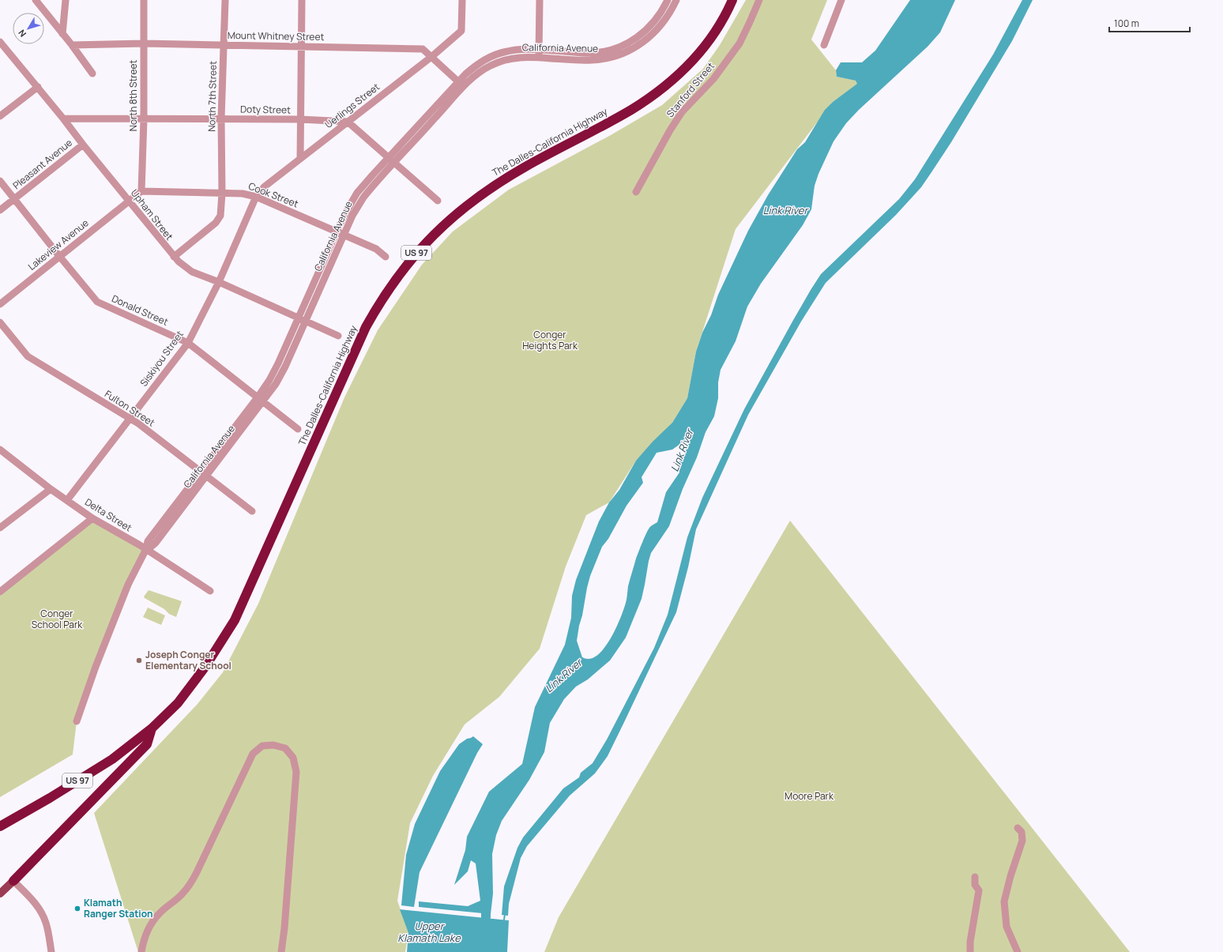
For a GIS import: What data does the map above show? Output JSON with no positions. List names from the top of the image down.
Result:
{
  "streets": {
    "highway": ["The Dalles-California Highway", "US 97"],
    "street": [
      "Mount Whitney Street",
      "California Avenue",
      "Stanford Street",
      "North 8th Street",
      "North 7th Street",
      "Uerlings Street",
      "Doty Street",
      "Pleasant Avenue",
      "Cook Street",
      "Upham Street",
      "Lakeview Avenue",
      "Donald Street",
      "Siskiyou Street",
      "Fulton Street",
      "Delta Street"
    ]
  },
  "crossings": [
    ["Mount Whitney Street", "California Avenue"],
    ["Mount Whitney Street", "North 8th Street"],
    ["Mount Whitney Street", "North 7th Street"],
    ["Mount Whitney Street", "Uerlings Street"],
    ["California Avenue", "Cook Street"],
    ["California Avenue", "Upham Street"],
    ["California Avenue", "Donald Street"],
    ["California Avenue", "Fulton Street"],
    ["California Avenue", "Delta Street"],
    ["North 8th Street", "Doty Street"],
    ["North 8th Street", "Cook Street"],
    ["North 7th Street", "Doty Street"],
    ["North 7th Street", "Cook Street"],
    ["Uerlings Street", "Doty Street"],
    ["Uerlings Street", "Cook Street"],
    ["Uerlings Street", "Siskiyou Street"],
    ["Doty Street", "Upham Street"],
    ["Pleasant Avenue", "Upham Street"],
    ["Pleasant Avenue", "Donald Street"],
    ["Cook Street", "Siskiyou Street"],
    ["Upham Street", "Lakeview Avenue"],
    ["Upham Street", "Siskiyou Street"],
    ["Lakeview Avenue", "Donald Street"],
    ["Donald Street", "Siskiyou Street"],
    ["Siskiyou Street", "Fulton Street"],
    ["Siskiyou Street", "Delta Street"]
  ],
  "water": ["Link River", "Upper Klamath Lake"],
  "parks": ["Conger Heights Park", "Conger School Park", "Moore Park"],
  "places": ["Joseph Conger Elementary School", "Klamath Ranger Station"],
  "scale_bar": "100 m",
  "north": "bottom left"
}
